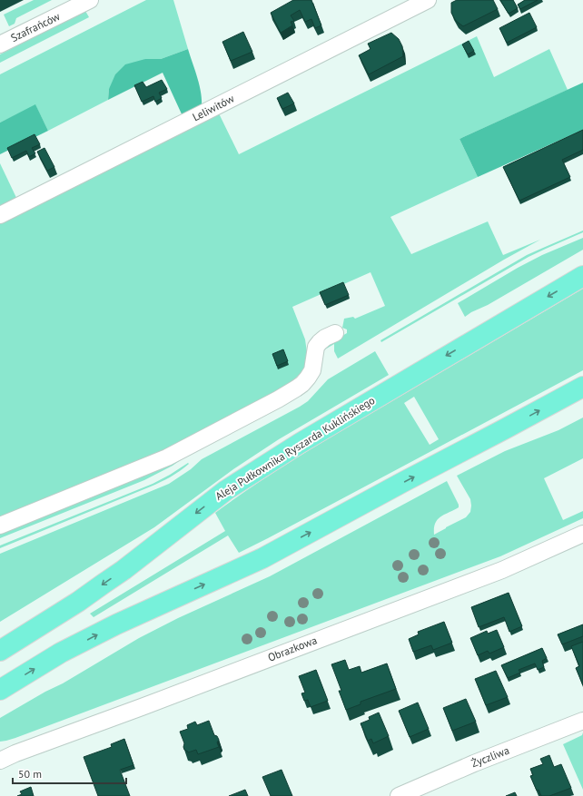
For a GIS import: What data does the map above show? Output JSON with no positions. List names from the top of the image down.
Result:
{
  "streets": {
    "main road": ["Aleja Pułkownika Ryszarda Kuklińskiego"],
    "street": [
      "Szafrańców",
      "Leliwitów",
      "Obrazkowa",
      "Życzliwa"
    ]
  },
  "scale_bar": "50 m"
}
